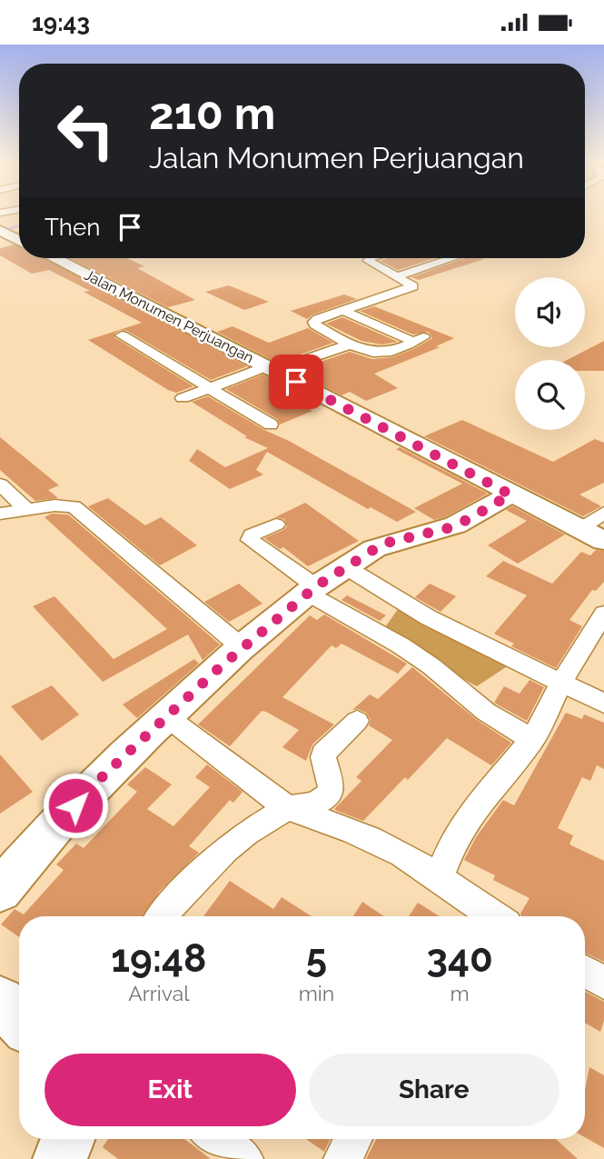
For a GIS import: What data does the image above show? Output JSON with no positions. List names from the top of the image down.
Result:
{
  "streets": {
    "street": ["Jalan Monumen Perjuangan"]
  },
  "page": {
    "status": "19:43",
    "turn": ["210 m", "Jalan Monumen Perjuangan"],
    "then": "Then",
    "eta": [
      "19:48",
      "Arrival",
      "5",
      "min",
      "340",
      "m"
    ],
    "buttons": ["Exit", "Share"]
  }
}
